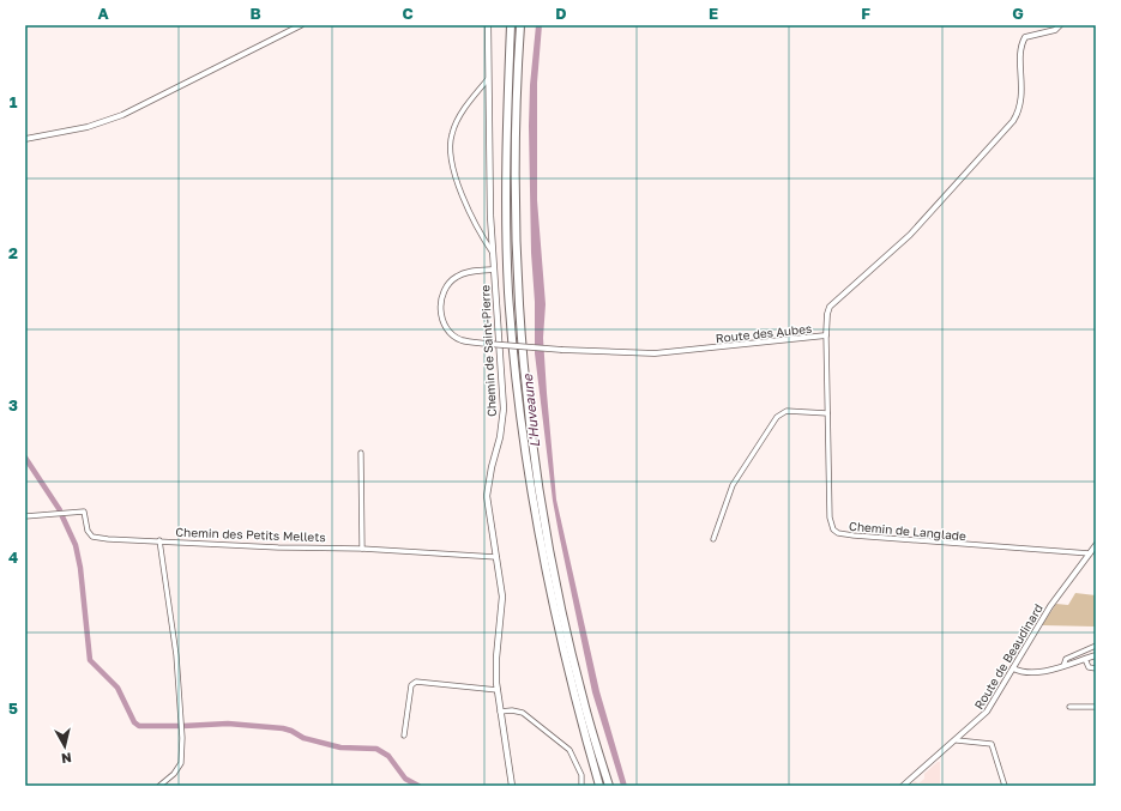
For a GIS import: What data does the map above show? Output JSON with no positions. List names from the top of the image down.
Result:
{
  "streets": {
    "main road": ["Chemin de Saint-Pierre"],
    "street": [
      "Route des Aubes",
      "Chemin de Langlade",
      "Chemin des Petits Mellets",
      "Route de Beaudinard"
    ]
  },
  "crossings": [
    ["Route des Aubes", "Chemin de Saint-Pierre"],
    ["Route des Aubes", "Chemin de Langlade"],
    ["Chemin de Saint-Pierre", "Chemin des Petits Mellets"],
    ["Chemin de Langlade", "Route de Beaudinard"]
  ],
  "water": ["L'Huveaune"],
  "north": "bottom",
  "grid": {
    "columns": [
      "A",
      "B",
      "C",
      "D",
      "E",
      "F",
      "G"
    ],
    "rows": [
      "1",
      "2",
      "3",
      "4",
      "5"
    ]
  }
}
